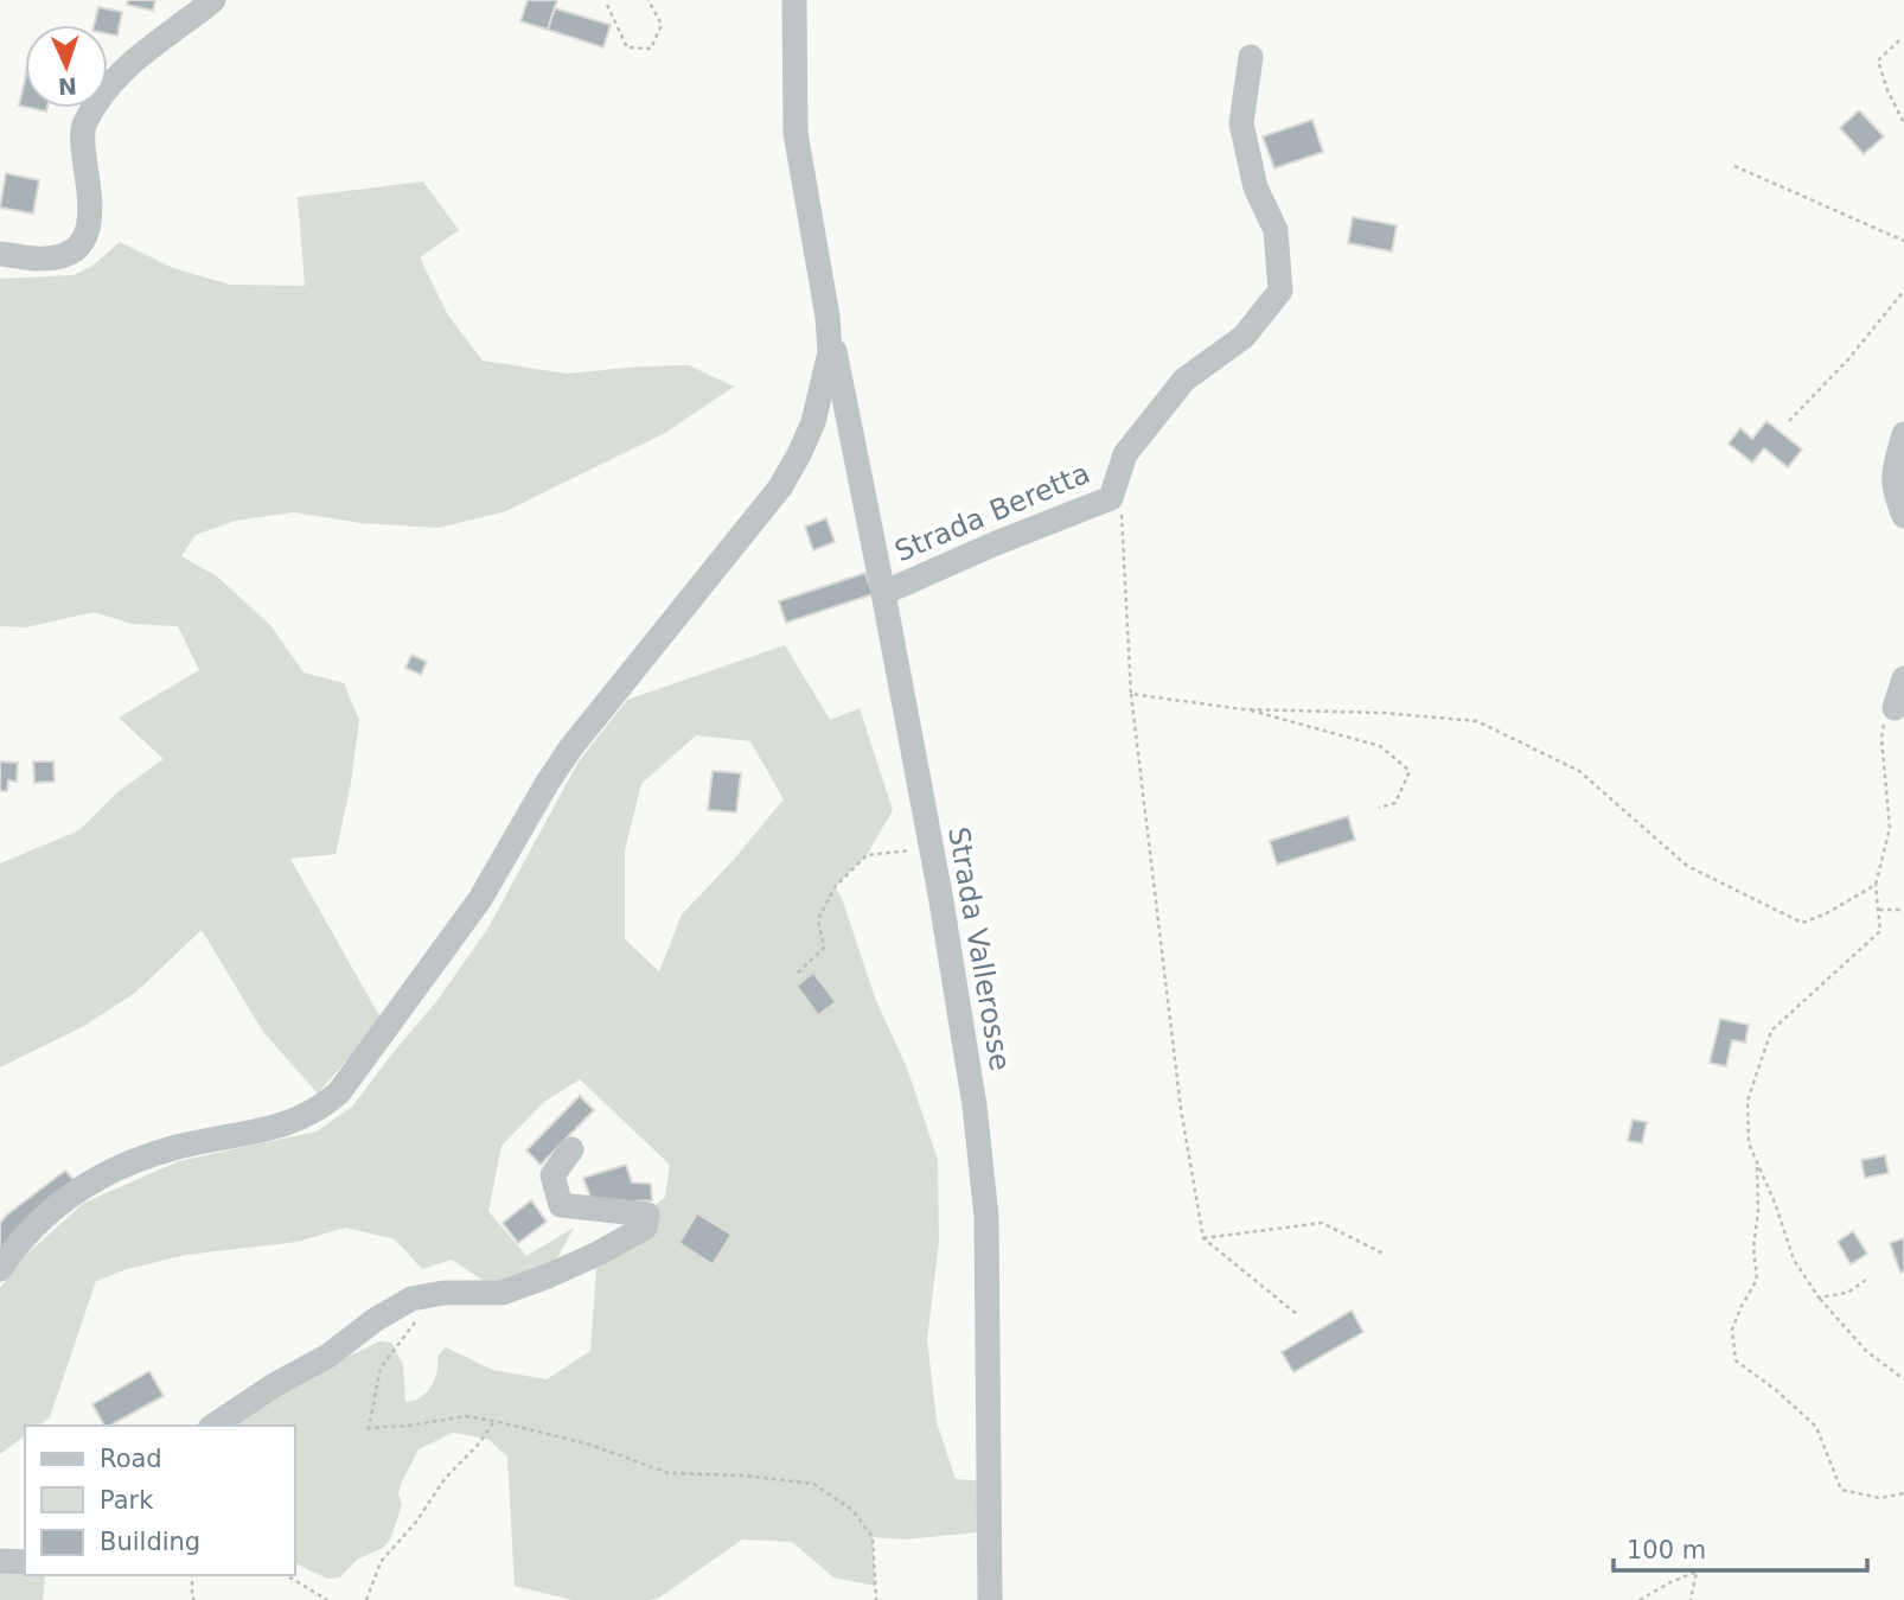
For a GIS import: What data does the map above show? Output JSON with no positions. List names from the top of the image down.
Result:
{
  "streets": {
    "street": ["Strada Beretta", "Strada Vallerosse"]
  },
  "crossings": [
    ["Strada Beretta", "Strada Vallerosse"]
  ],
  "legend": ["Road", "Park", "Building"],
  "scale_bar": "100 m",
  "north": "bottom"
}
